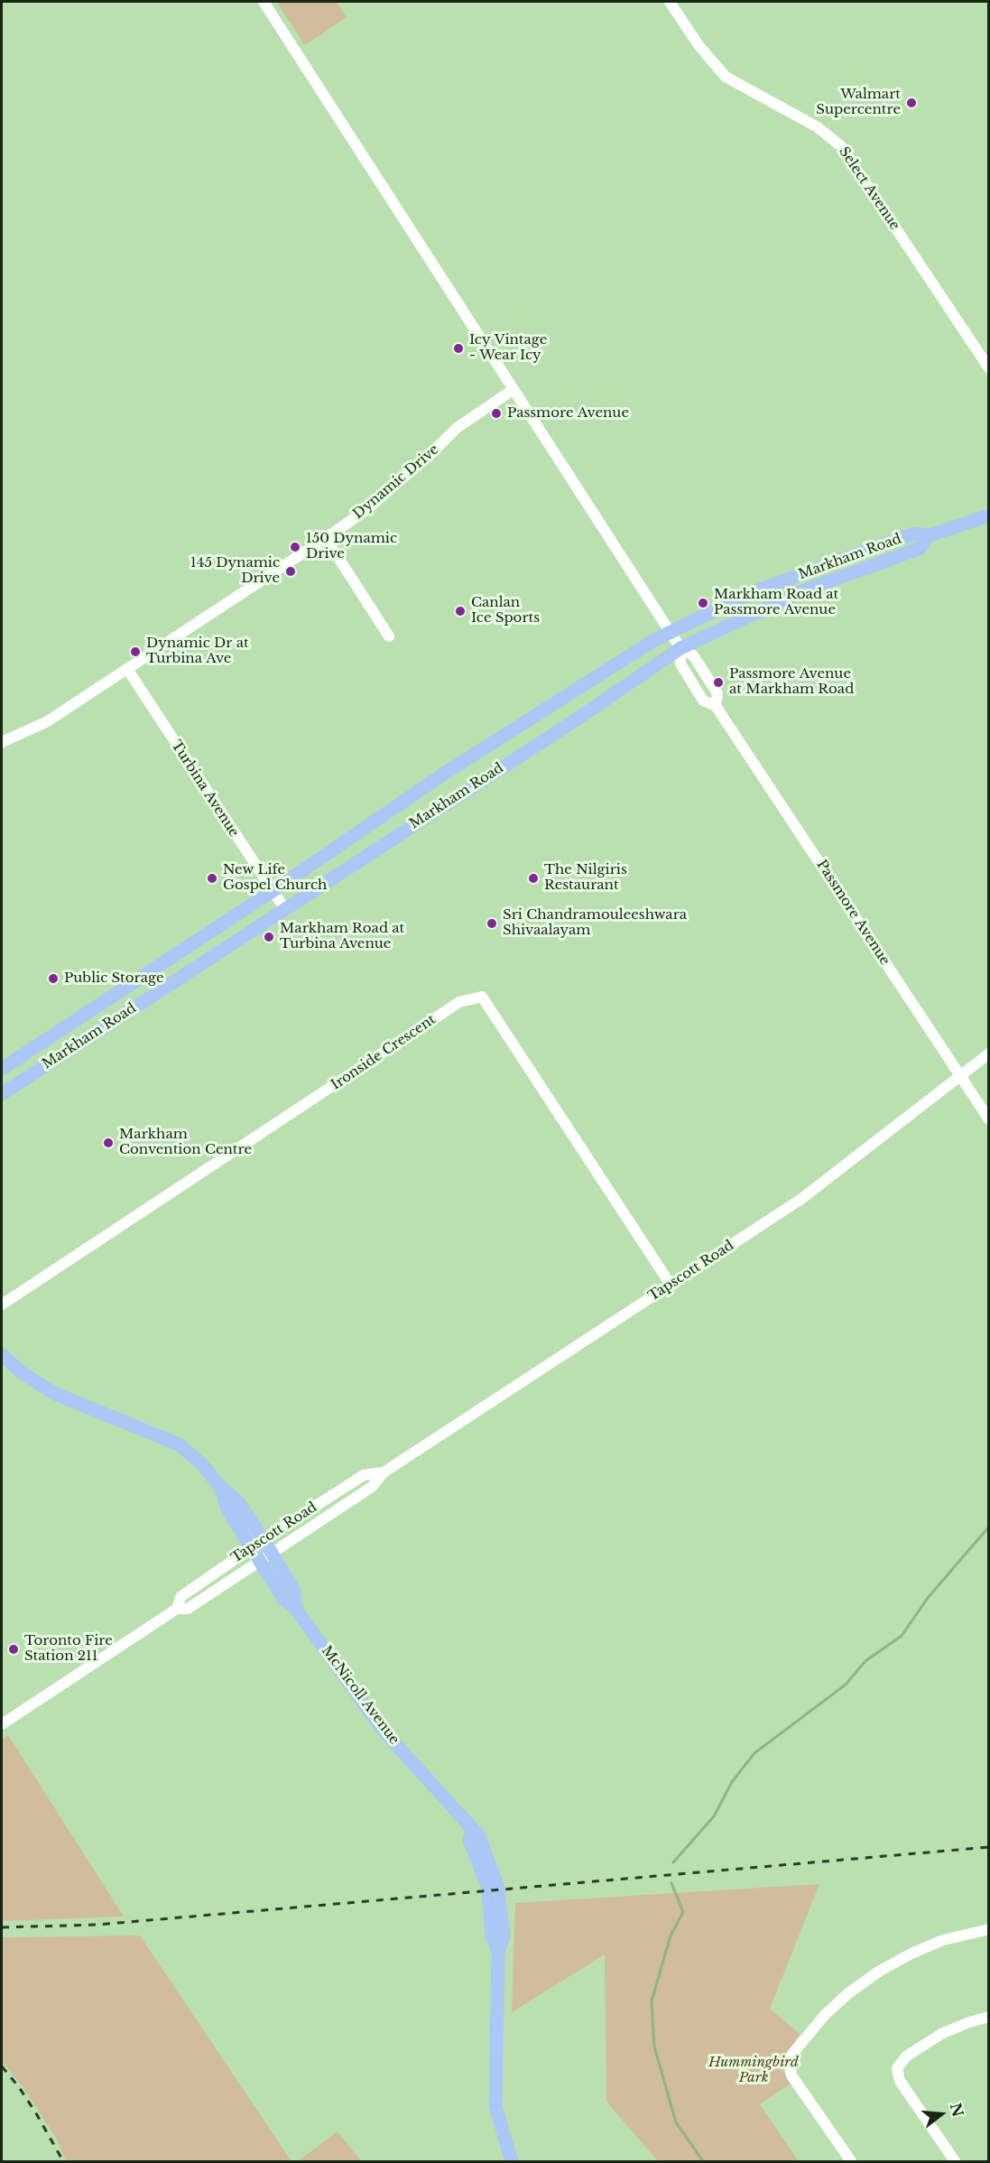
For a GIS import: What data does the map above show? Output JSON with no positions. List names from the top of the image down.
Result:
{
  "streets": {
    "main road": ["Markham Road", "McNicoll Avenue"],
    "street": [
      "Select Avenue",
      "Dynamic Drive",
      "Turbina Avenue",
      "Passmore Avenue",
      "Ironside Crescent",
      "Tapscott Road"
    ]
  },
  "crossings": [
    ["Dynamic Drive", "Turbina Avenue"],
    ["Dynamic Drive", "Passmore Avenue"],
    ["Markham Road", "Turbina Avenue"],
    ["Markham Road", "Passmore Avenue"],
    ["Passmore Avenue", "Tapscott Road"],
    ["Ironside Crescent", "Tapscott Road"],
    ["Tapscott Road", "McNicoll Avenue"]
  ],
  "parks": ["Hummingbird Park"],
  "places": [
    "Walmart Supercentre",
    "Icy Vintage - Wear Icy",
    "Passmore Avenue",
    "150 Dynamic Drive",
    "145 Dynamic Drive",
    "Markham Road at Passmore Avenue",
    "Canlan Ice Sports",
    "Dynamic Dr at Turbina Ave",
    "Passmore Avenue at Markham Road",
    "New Life Gospel Church",
    "The Nilgiris Restaurant",
    "Sri Chandramouleeshwara Shivaalayam",
    "Markham Road at Turbina Avenue",
    "Public Storage",
    "Markham Convention Centre",
    "Toronto Fire Station 211"
  ],
  "north": "right"
}
